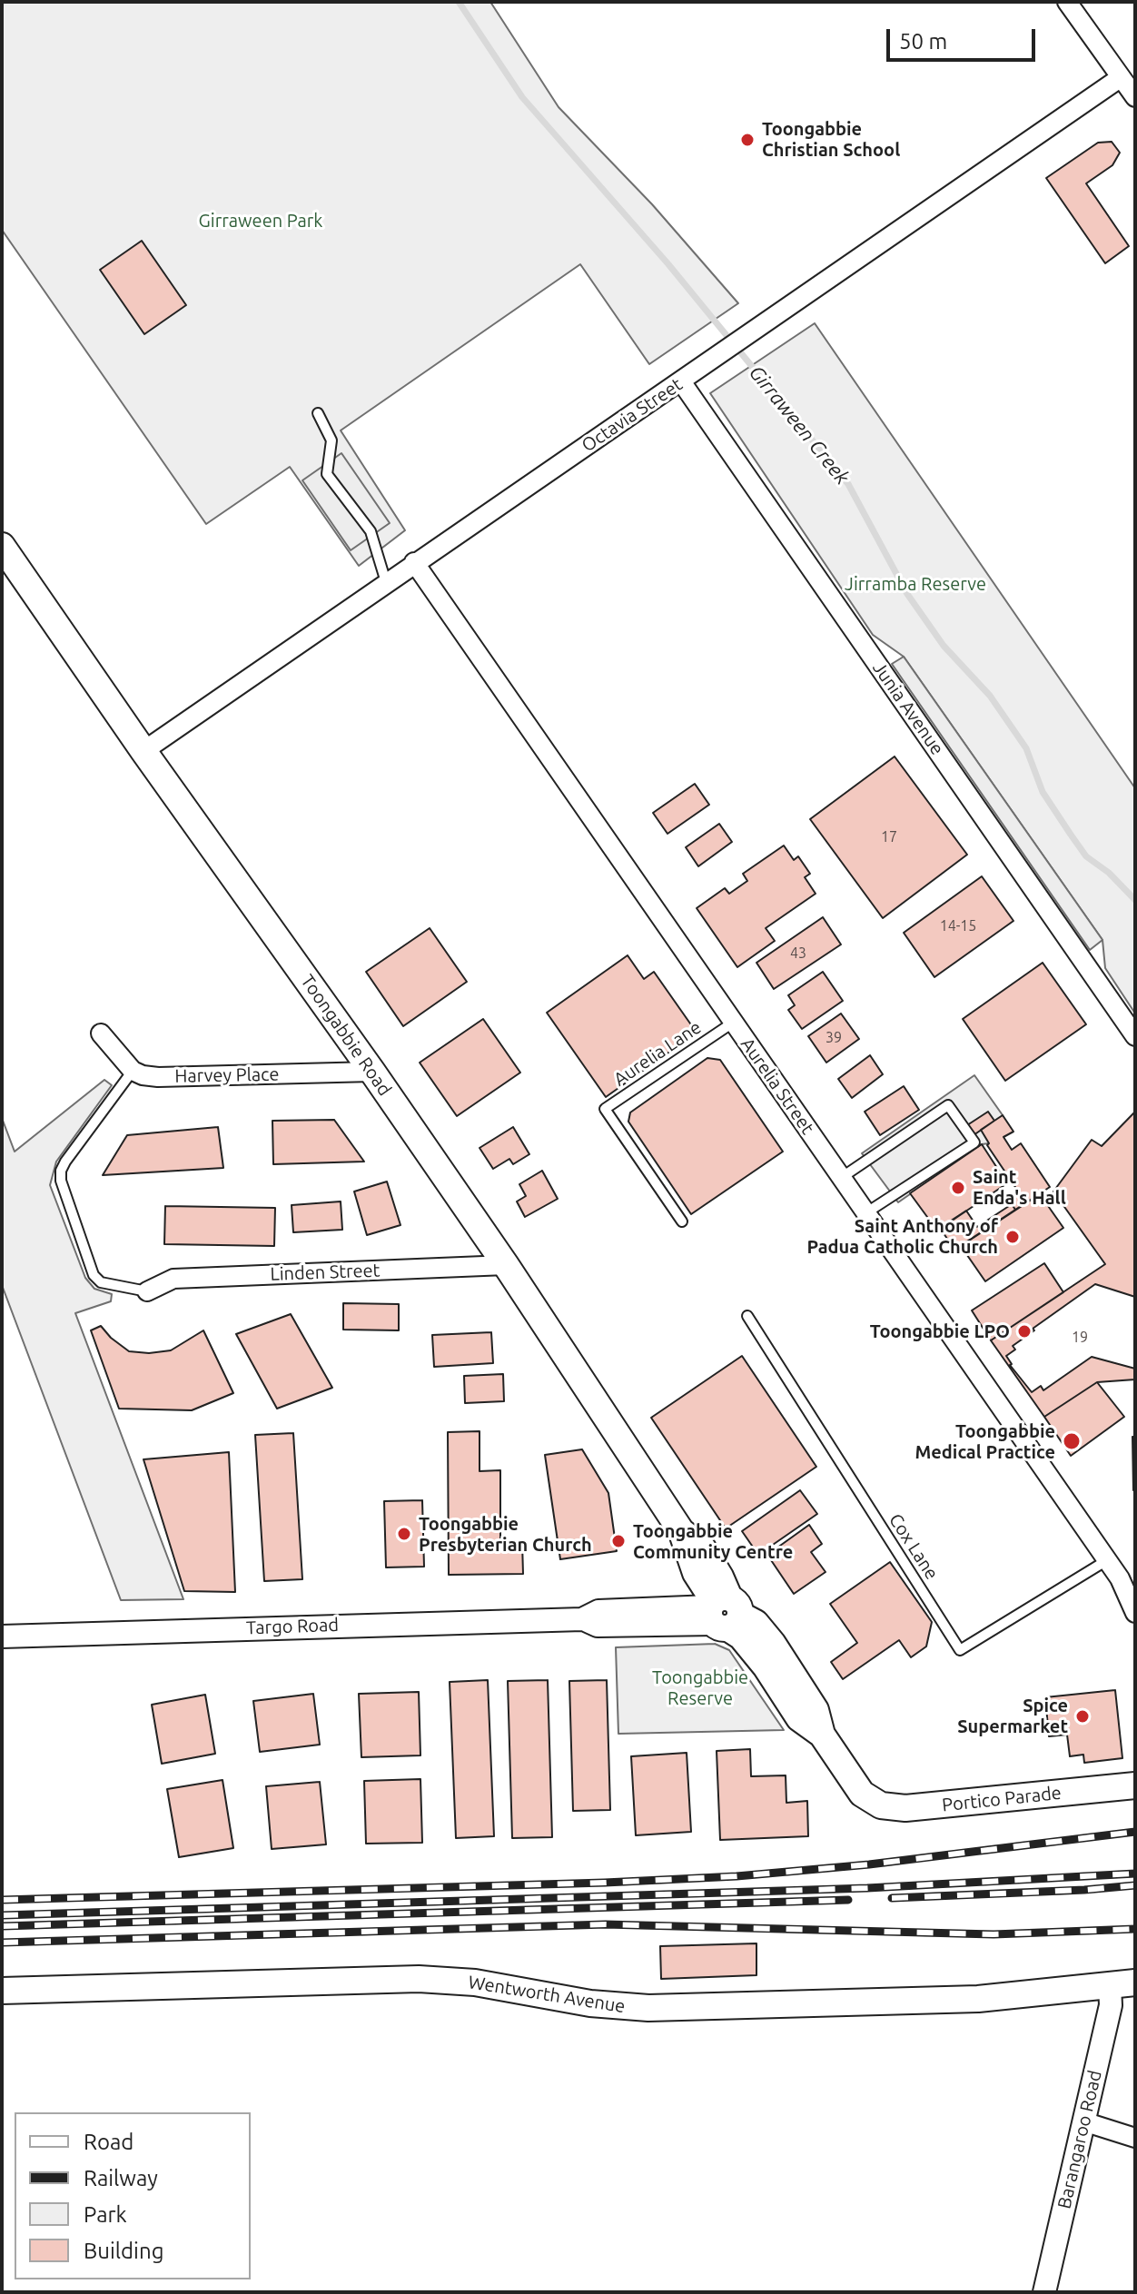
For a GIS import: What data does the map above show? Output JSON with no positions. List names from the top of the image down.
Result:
{
  "streets": {
    "main road": ["Toongabbie Road", "Portico Parade", "Wentworth Avenue"],
    "street": [
      "Octavia Street",
      "Junia Avenue",
      "Harvey Place",
      "Aurelia Street",
      "Linden Street",
      "Targo Road",
      "Barangaroo Road"
    ],
    "lane": ["Aurelia Lane", "Cox Lane"]
  },
  "crossings": [
    ["Octavia Street", "Junia Avenue"],
    ["Octavia Street", "Toongabbie Road"],
    ["Octavia Street", "Aurelia Street"],
    ["Toongabbie Road", "Harvey Place"],
    ["Toongabbie Road", "Linden Street"],
    ["Toongabbie Road", "Targo Road"],
    ["Toongabbie Road", "Portico Parade"],
    ["Aurelia Lane", "Aurelia Street"],
    ["Aurelia Street", "Cox Lane"],
    ["Wentworth Avenue", "Barangaroo Road"]
  ],
  "water": ["Girraween Creek"],
  "parks": ["Girraween Park", "Jirramba Reserve", "Toongabbie Reserve"],
  "places": [
    "Toongabbie Christian School",
    "Saint Enda's Hall",
    "Saint Anthony of Padua Catholic Church",
    "Toongabbie LPO",
    "Toongabbie Medical Practice",
    "Toongabbie Presbyterian Church",
    "Toongabbie Community Centre",
    "Spice Supermarket"
  ],
  "house_numbers": [
    "17",
    "14-15",
    "43",
    "39",
    "19"
  ],
  "legend": [
    "Road",
    "Railway",
    "Park",
    "Building"
  ],
  "scale_bar": "50 m"
}
